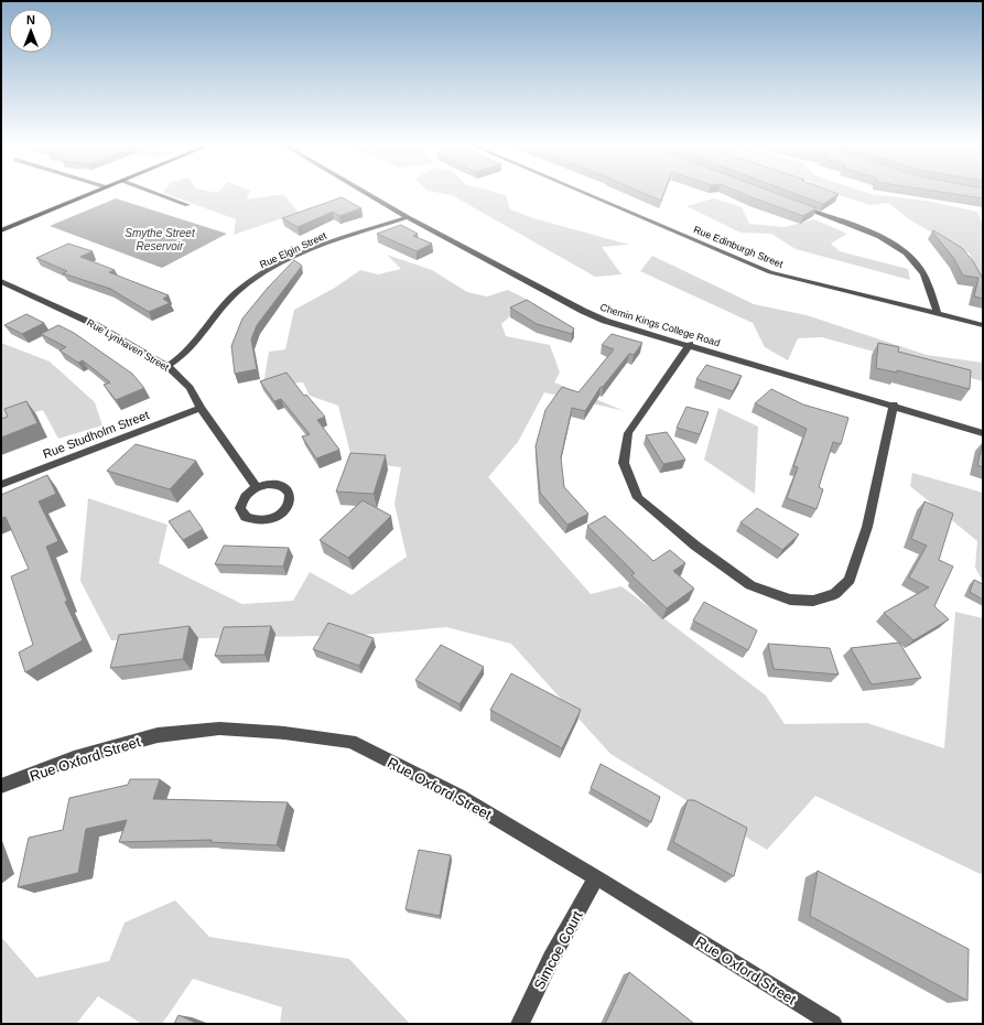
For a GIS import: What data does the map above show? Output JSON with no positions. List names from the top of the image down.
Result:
{
  "streets": {
    "street": [
      "Rue Edinburgh Street",
      "Rue Elgin Street",
      "Chemin Kings College Road",
      "Rue Lynhaven Street",
      "Rue Studholm Street",
      "Rue Oxford Street",
      "Simcoe Court"
    ]
  },
  "crossings": [
    ["Rue Elgin Street", "Chemin Kings College Road"],
    ["Rue Elgin Street", "Rue Lynhaven Street"],
    ["Rue Lynhaven Street", "Rue Studholm Street"],
    ["Rue Oxford Street", "Simcoe Court"]
  ],
  "water": ["Smythe Street Reservoir"],
  "north": "top"
}
